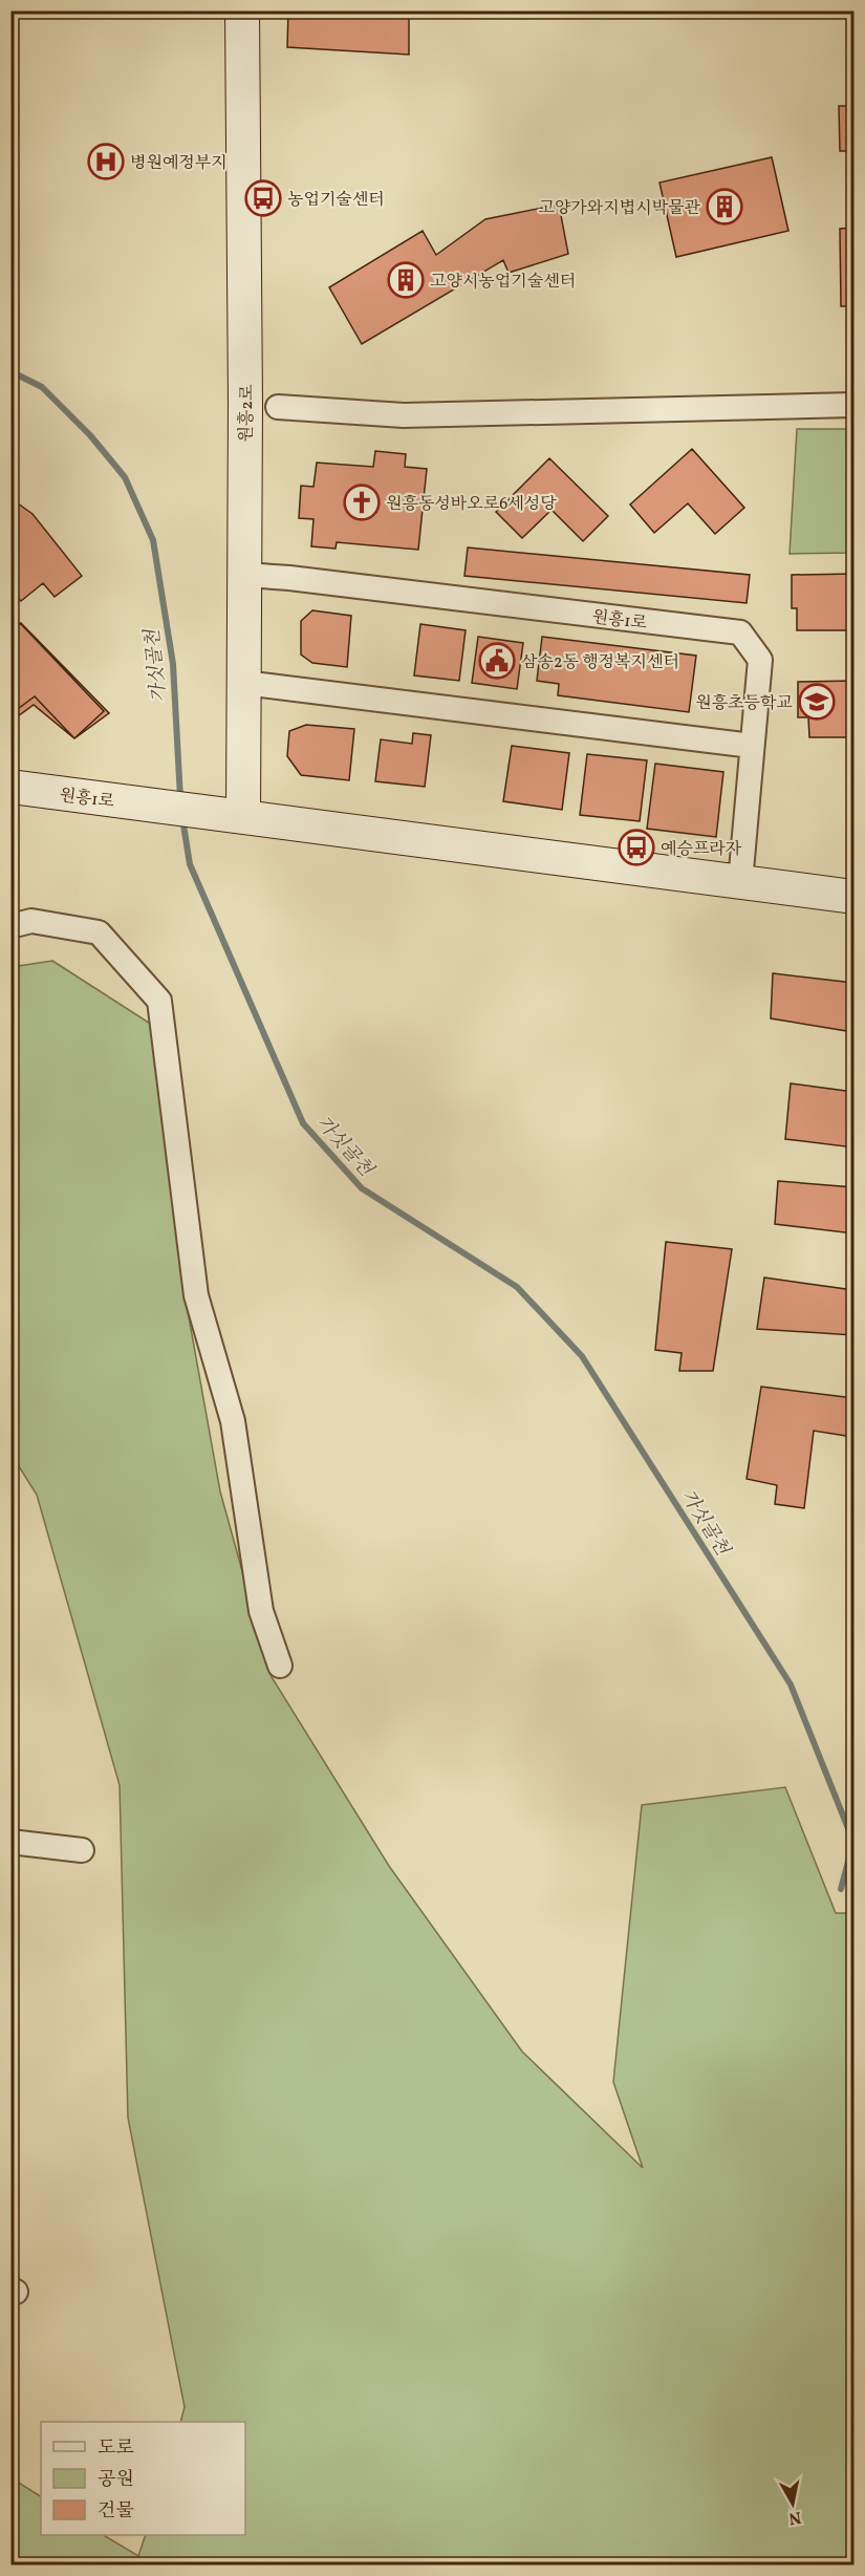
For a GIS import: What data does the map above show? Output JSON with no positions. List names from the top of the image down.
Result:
{
  "streets": {
    "street": ["원흥2로", "원흥1로"]
  },
  "crossings": [
    ["원흥2로", "원흥1로"]
  ],
  "water": ["가싯골천"],
  "places": {
    "hospital": ["병원예정부지"],
    "bus stop": ["농업기술센터", "예승프라자"],
    "building": ["고양가와지볍시박물관", "고양시농업기술센터"],
    "church": ["원흥동성바오로6세성당"],
    "public building": ["삼송2동 행정복지센터"],
    "school or university": ["원흥초등학교"]
  },
  "legend": ["도로", "공원", "건물"],
  "north": "bottom"
}
